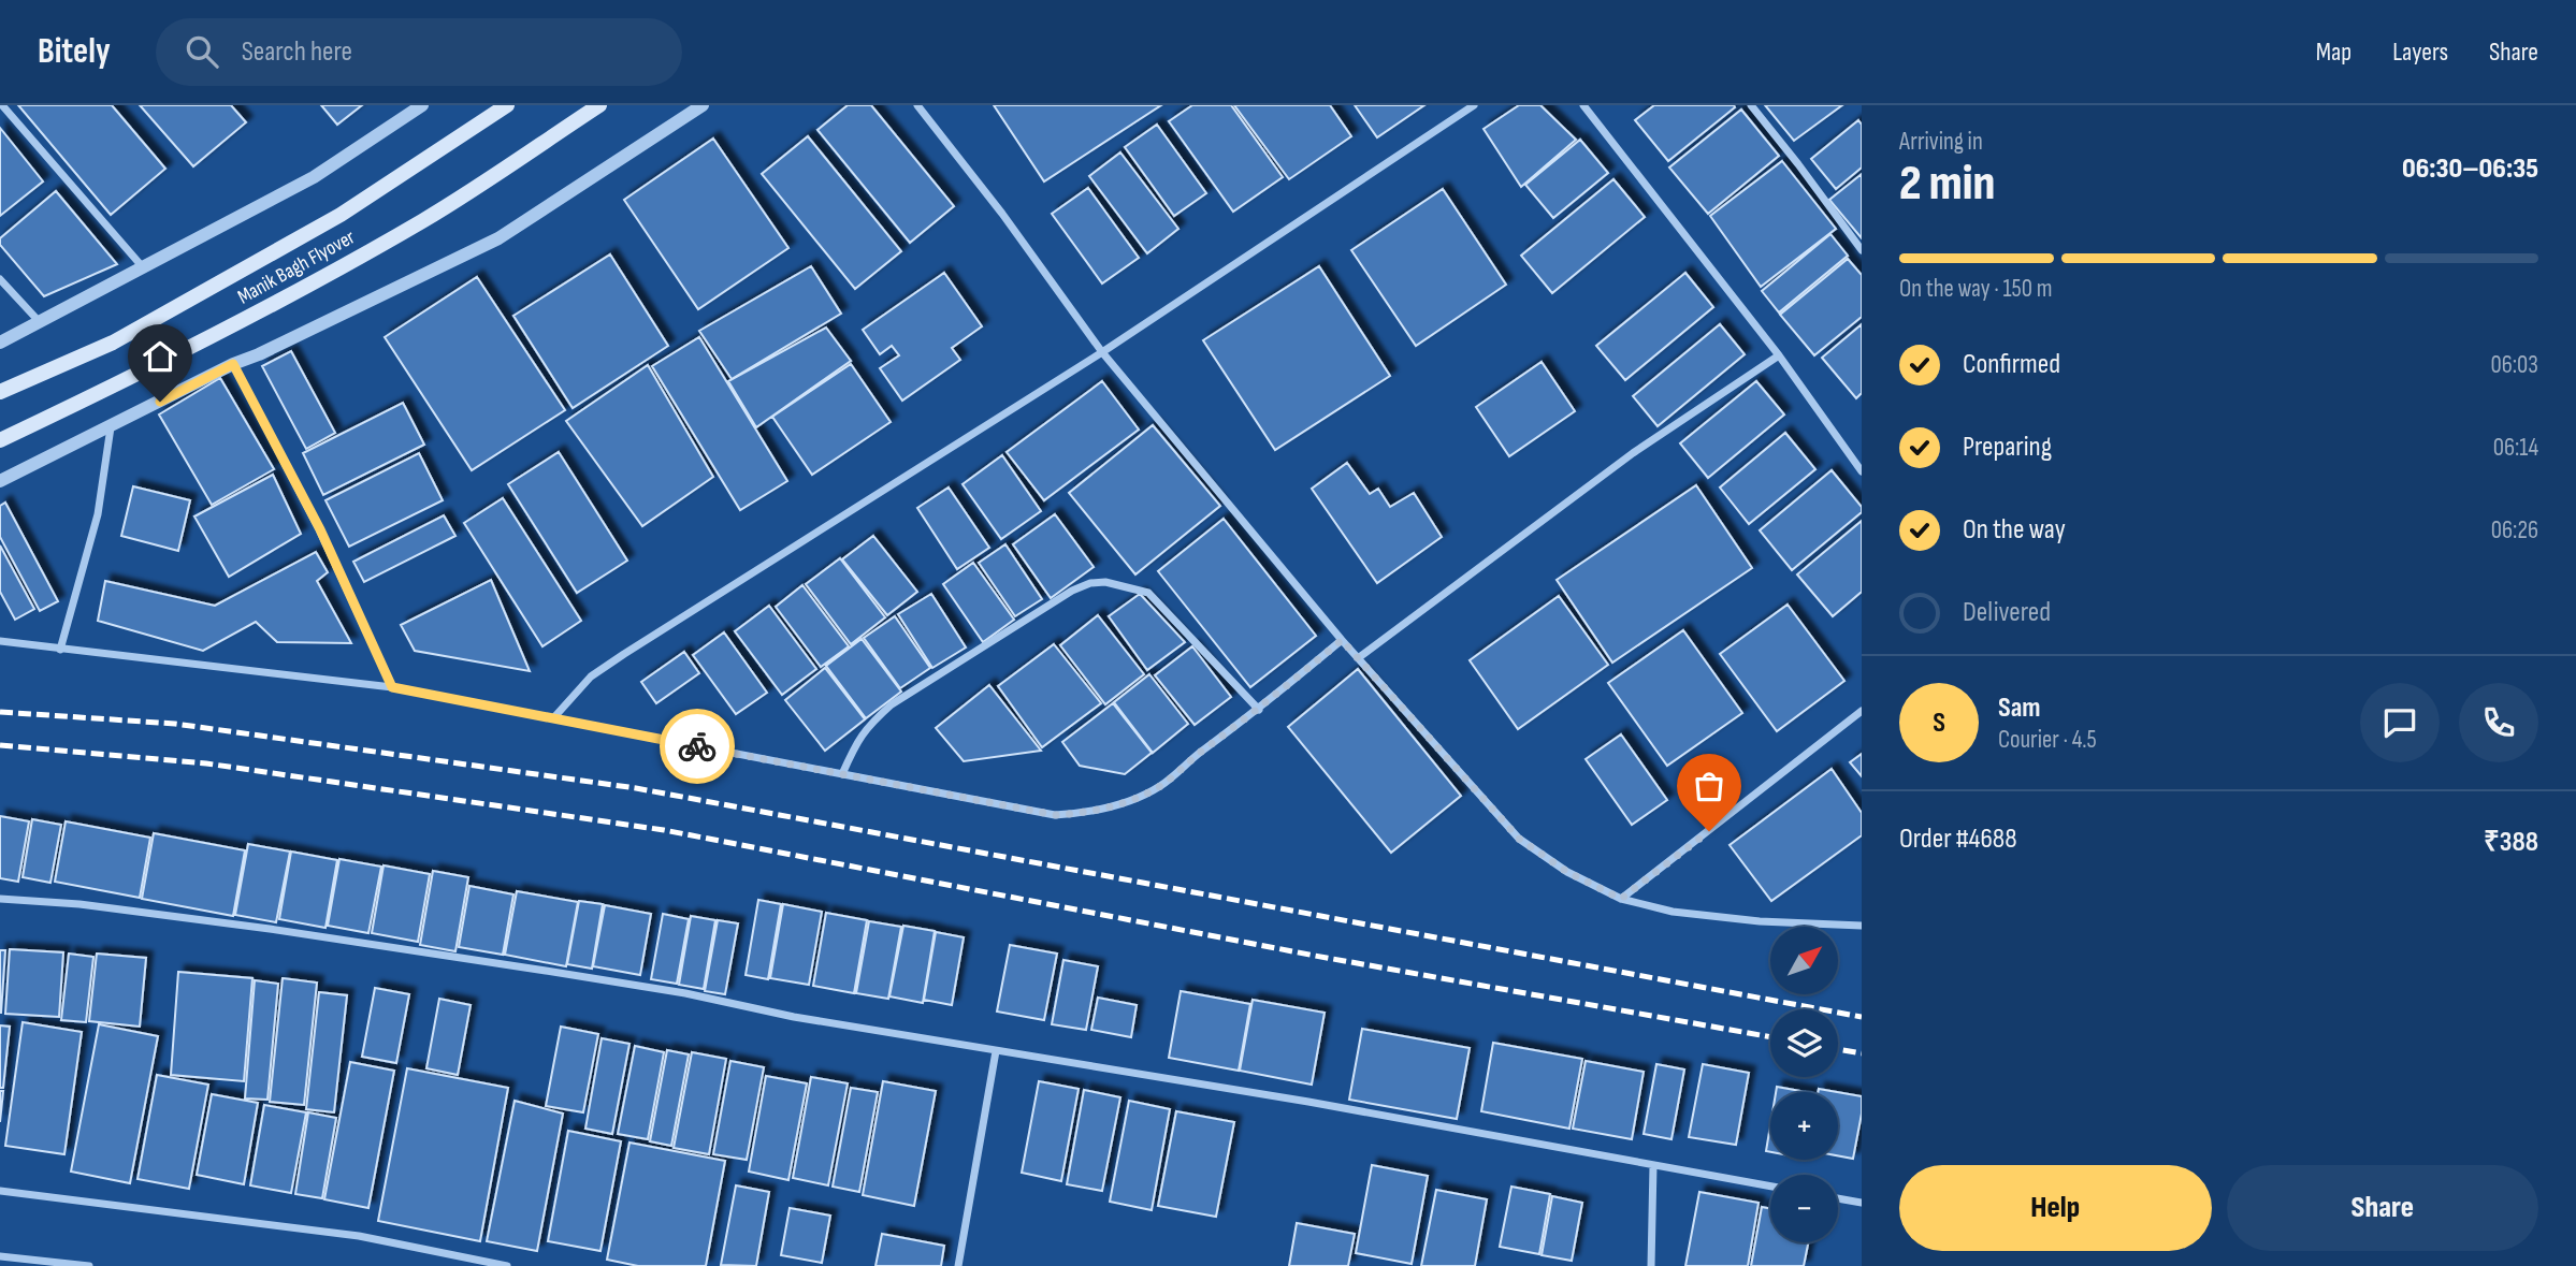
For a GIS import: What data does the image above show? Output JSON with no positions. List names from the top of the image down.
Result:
{
  "streets": {
    "main road": ["Manik Bagh Flyover"]
  },
  "north": "top right",
  "page": {
    "header": "Bitely",
    "search": "Search here",
    "nav": ["Map", "Layers", "Share"],
    "heading": ["2 min", "Arriving in", "06:30–06:35"],
    "panel": [
      "Sam",
      "Courier · 4.5",
      "Order #4688",
      "₹388"
    ],
    "bar": "On the way · 150 m",
    "list": [
      ["Confirmed", "06:03"],
      ["Preparing", "06:14"],
      ["On the way", "06:26"],
      "Delivered"
    ],
    "round": "S",
    "map_buttons": ["+", "−"],
    "buttons": ["Help", "Share"]
  }
}
